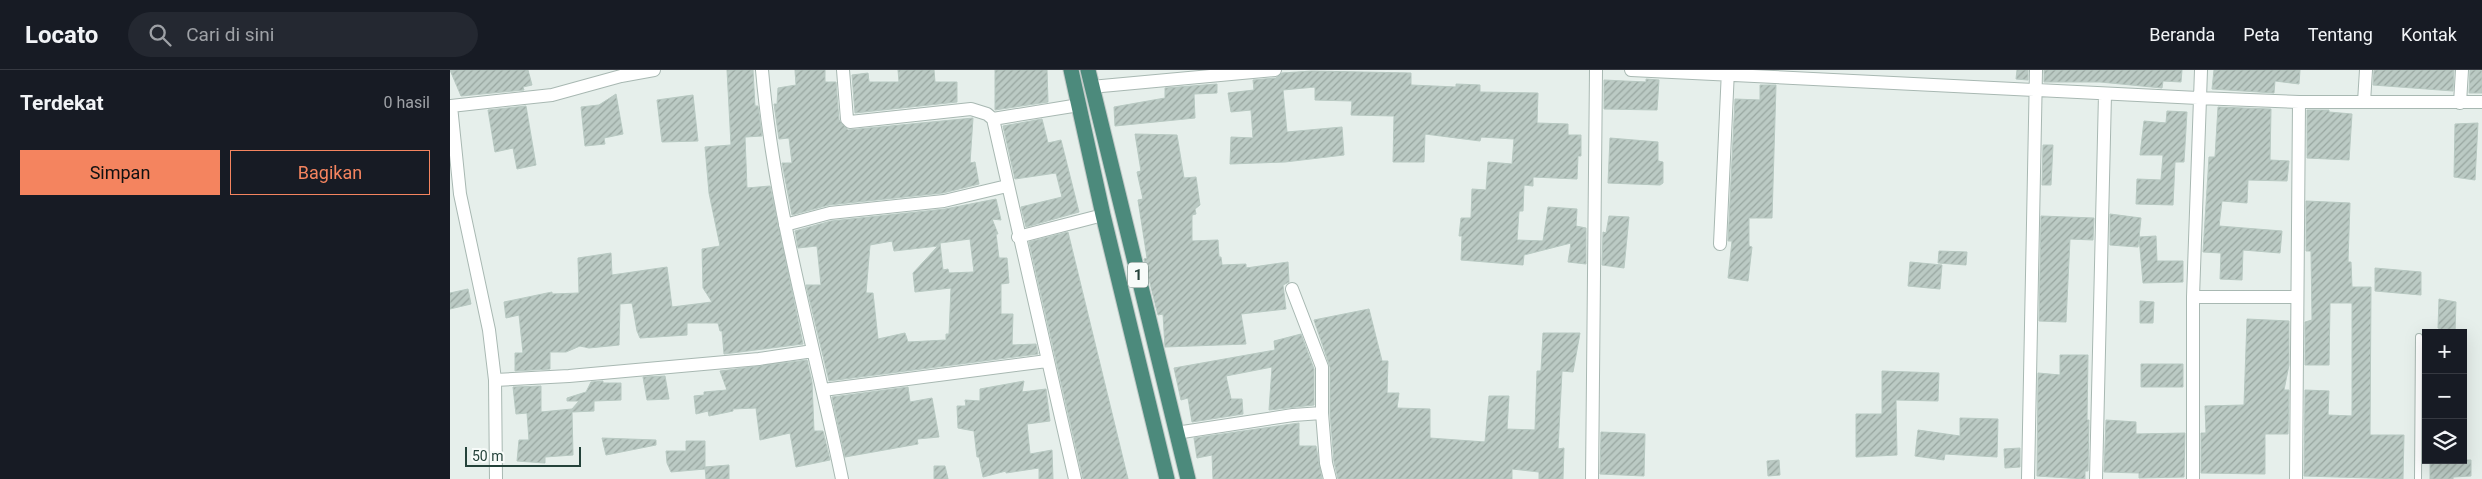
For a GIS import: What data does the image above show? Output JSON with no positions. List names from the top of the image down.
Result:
{
  "streets": {
    "highway": ["1"]
  },
  "scale_bar": "50 m",
  "page": {
    "header": "Locato",
    "search": "Cari di sini",
    "nav": [
      "Beranda",
      "Peta",
      "Tentang",
      "Kontak"
    ],
    "heading": ["Terdekat", "0 hasil"],
    "buttons": ["Simpan", "Bagikan"],
    "map_buttons": ["+", "−"],
    "scale": "50 m"
  }
}
